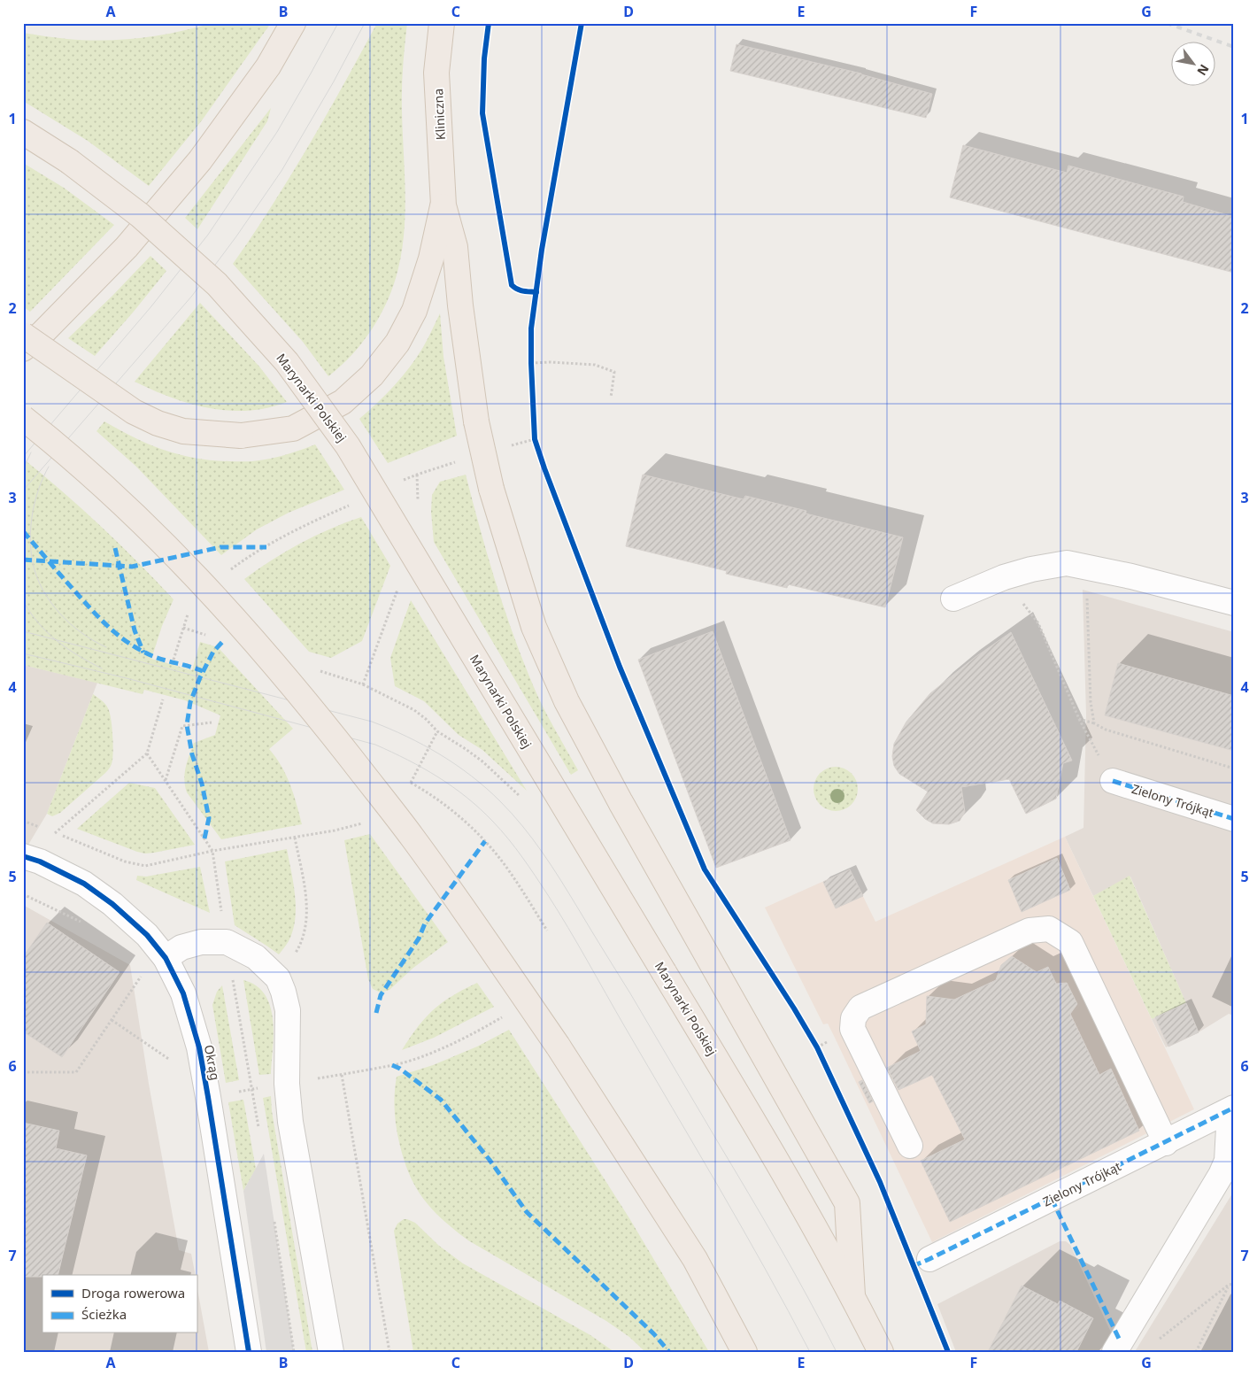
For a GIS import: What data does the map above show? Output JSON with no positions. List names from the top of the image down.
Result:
{
  "streets": {
    "main road": ["Kliniczna", "Marynarki Polskiej"],
    "street": ["Zielony Trójkąt", "Okrąg"]
  },
  "legend": ["Droga rowerowa", "Ścieżka"],
  "north": "bottom right",
  "grid": {
    "columns": [
      "A",
      "B",
      "C",
      "D",
      "E",
      "F",
      "G"
    ],
    "rows": [
      "1",
      "2",
      "3",
      "4",
      "5",
      "6",
      "7"
    ]
  }
}
